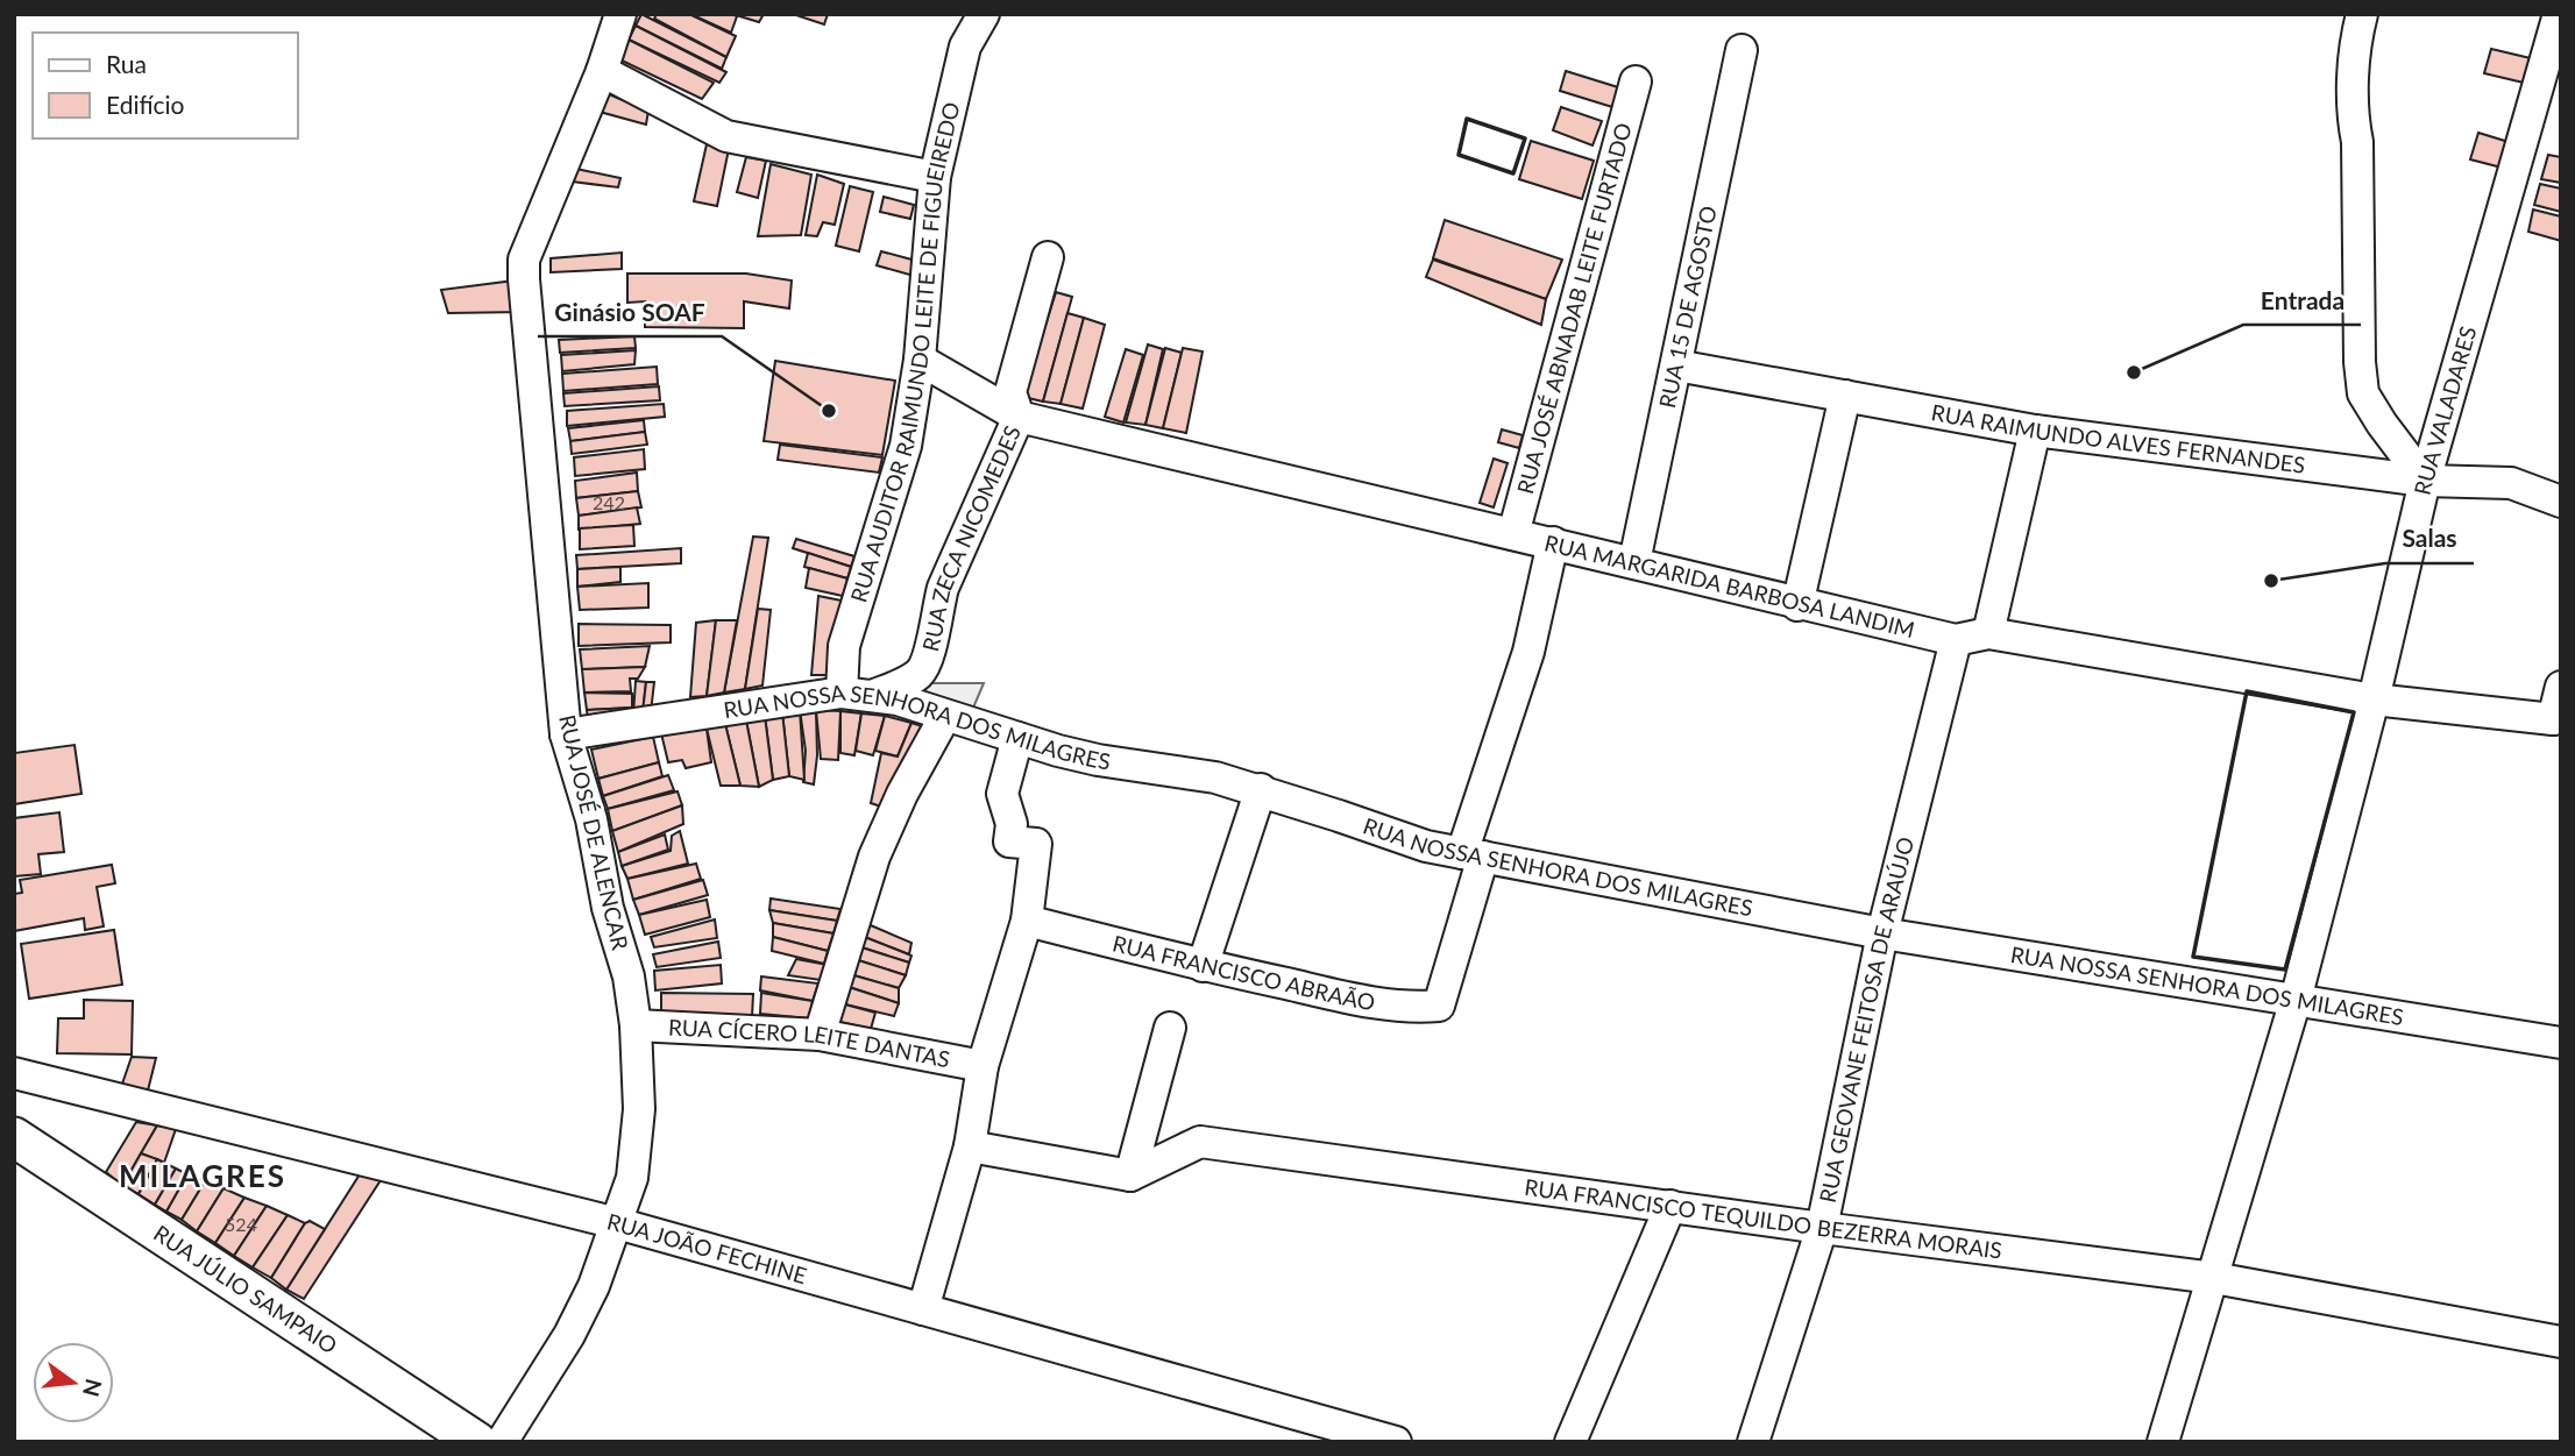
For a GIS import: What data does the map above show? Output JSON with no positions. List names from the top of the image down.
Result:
{
  "streets": {
    "main road": ["RUA JÚLIO SAMPAIO"],
    "street": [
      "RUA 15 DE AGOSTO",
      "RUA JOSÉ ABNADAB LEITE FURTADO",
      "RUA AUDITOR RAIMUNDO LEITE DE FIGUEIREDO",
      "RUA VALADARES",
      "RUA RAIMUNDO ALVES FERNANDES",
      "RUA ZECA NICOMEDES",
      "RUA MARGARIDA BARBOSA LANDIM",
      "RUA NOSSA SENHORA DOS MILAGRES",
      "RUA JOSÉ DE ALENCAR",
      "RUA FRANCISCO ABRAÃO",
      "RUA GEOVANE FEITOSA DE ARAÚJO",
      "RUA CÍCERO LEITE DANTAS",
      "RUA FRANCISCO TEQUILDO BEZERRA MORAIS",
      "RUA JOÃO FECHINE"
    ]
  },
  "crossings": [
    ["RUA 15 DE AGOSTO", "RUA RAIMUNDO ALVES FERNANDES"],
    ["RUA 15 DE AGOSTO", "RUA MARGARIDA BARBOSA LANDIM"],
    ["RUA JOSÉ ABNADAB LEITE FURTADO", "RUA MARGARIDA BARBOSA LANDIM"],
    ["RUA AUDITOR RAIMUNDO LEITE DE FIGUEIREDO", "RUA MARGARIDA BARBOSA LANDIM"],
    ["RUA AUDITOR RAIMUNDO LEITE DE FIGUEIREDO", "RUA NOSSA SENHORA DOS MILAGRES"],
    ["RUA VALADARES", "RUA RAIMUNDO ALVES FERNANDES"],
    ["RUA VALADARES", "RUA MARGARIDA BARBOSA LANDIM"],
    ["RUA VALADARES", "RUA NOSSA SENHORA DOS MILAGRES"],
    ["RUA VALADARES", "RUA FRANCISCO TEQUILDO BEZERRA MORAIS"],
    ["RUA ZECA NICOMEDES", "RUA MARGARIDA BARBOSA LANDIM"],
    ["RUA ZECA NICOMEDES", "RUA NOSSA SENHORA DOS MILAGRES"],
    ["RUA MARGARIDA BARBOSA LANDIM", "RUA GEOVANE FEITOSA DE ARAÚJO"],
    ["RUA NOSSA SENHORA DOS MILAGRES", "RUA JOSÉ DE ALENCAR"],
    ["RUA NOSSA SENHORA DOS MILAGRES", "RUA FRANCISCO ABRAÃO"],
    ["RUA NOSSA SENHORA DOS MILAGRES", "RUA GEOVANE FEITOSA DE ARAÚJO"],
    ["RUA JOSÉ DE ALENCAR", "RUA CÍCERO LEITE DANTAS"],
    ["RUA JOSÉ DE ALENCAR", "RUA JOÃO FECHINE"],
    ["RUA GEOVANE FEITOSA DE ARAÚJO", "RUA FRANCISCO TEQUILDO BEZERRA MORAIS"]
  ],
  "districts": ["MILAGRES"],
  "places": ["Entrada", "Ginásio SOAF", "Salas"],
  "house_numbers": ["242", "524"],
  "legend": ["Rua", "Edifício"],
  "north": "right"
}
